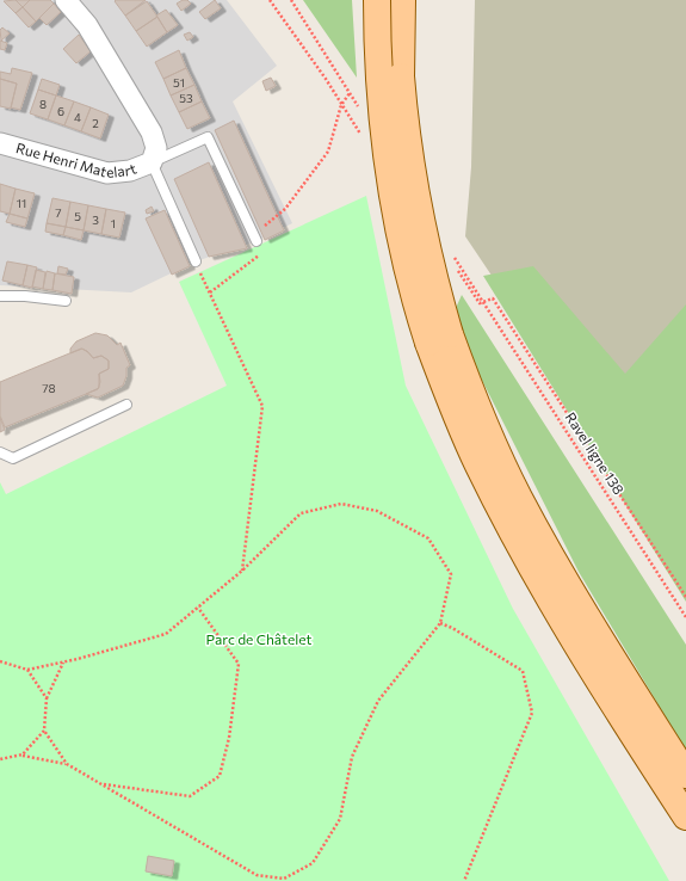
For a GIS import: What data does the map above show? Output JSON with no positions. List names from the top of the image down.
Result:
{
  "streets": {
    "street": ["Rue Henri Matelart"],
    "path": ["Ravel ligne 138"]
  },
  "parks": ["Parc de Châtelet"],
  "house_numbers": [
    "51",
    "53",
    "8",
    "6",
    "4",
    "2",
    "11",
    "7",
    "5",
    "3",
    "1",
    "78"
  ]
}
